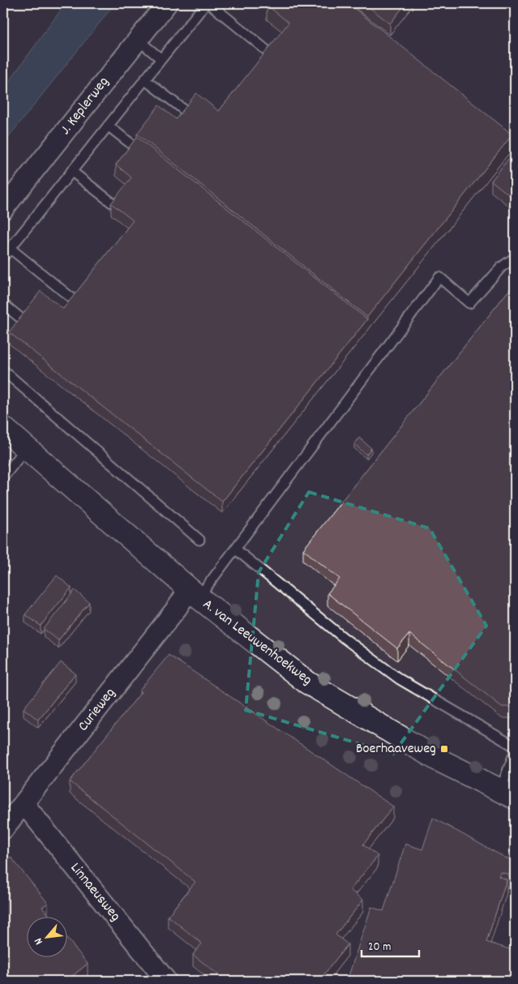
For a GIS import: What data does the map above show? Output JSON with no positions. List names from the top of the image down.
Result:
{
  "streets": {
    "street": [
      "J. Keplerweg",
      "A. van Leeuwenhoekweg",
      "Curieweg",
      "Linnaeusweg"
    ]
  },
  "crossings": [
    ["A. van Leeuwenhoekweg", "Curieweg"],
    ["Curieweg", "Linnaeusweg"]
  ],
  "places": {
    "transit": ["Boerhaaveweg"]
  },
  "scale_bar": "20 m",
  "north": "bottom left"
}
